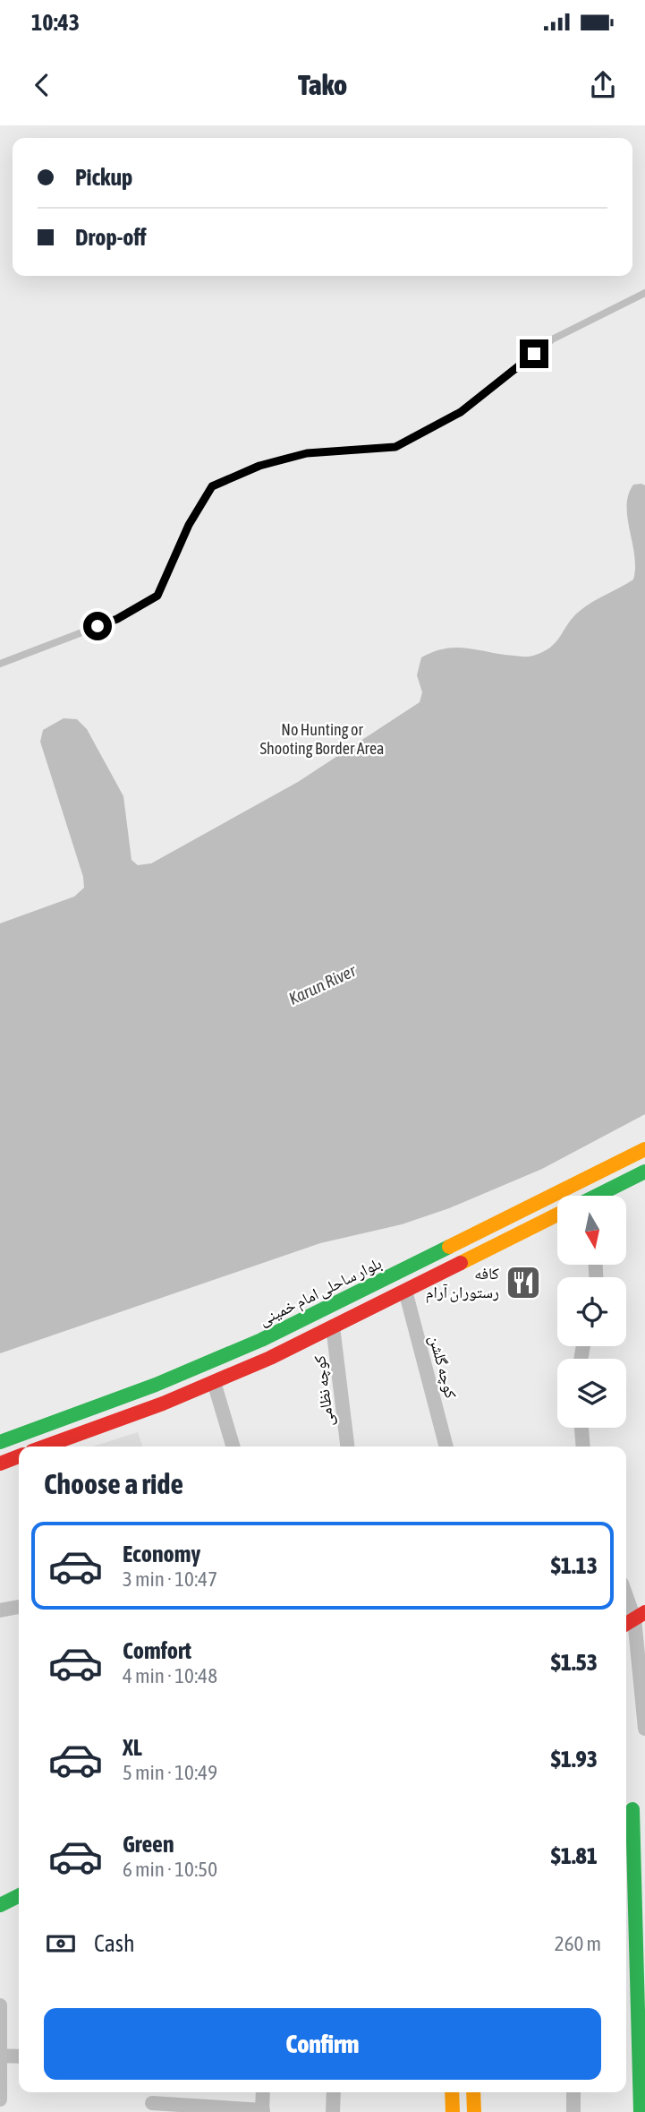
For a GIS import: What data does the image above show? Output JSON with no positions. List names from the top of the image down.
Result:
{
  "streets": {
    "main road": ["بلوار ساحلی امام خمینی"],
    "street": ["کوچه گلشن", "کوچه نظامی"]
  },
  "water": ["Karun River"],
  "parks": ["No Hunting or Shooting Border Area"],
  "places": {
    "restaurant": ["کافه رستوران آرام"]
  },
  "north": "bottom",
  "page": {
    "status": "10:43",
    "header": "Tako",
    "banner": ["Pickup", "Drop-off"],
    "heading": "Choose a ride",
    "list": [
      {
        "name": "Economy",
        "note": "3 min · 10:47",
        "value": "$1.13"
      },
      {
        "name": "Comfort",
        "note": "4 min · 10:48",
        "value": "$1.53"
      },
      {
        "name": "XL",
        "note": "5 min · 10:49",
        "value": "$1.93"
      },
      {
        "name": "Green",
        "note": "6 min · 10:50",
        "value": "$1.81"
      }
    ],
    "pay": ["Cash", "260 m"],
    "buttons": "Confirm"
  }
}
